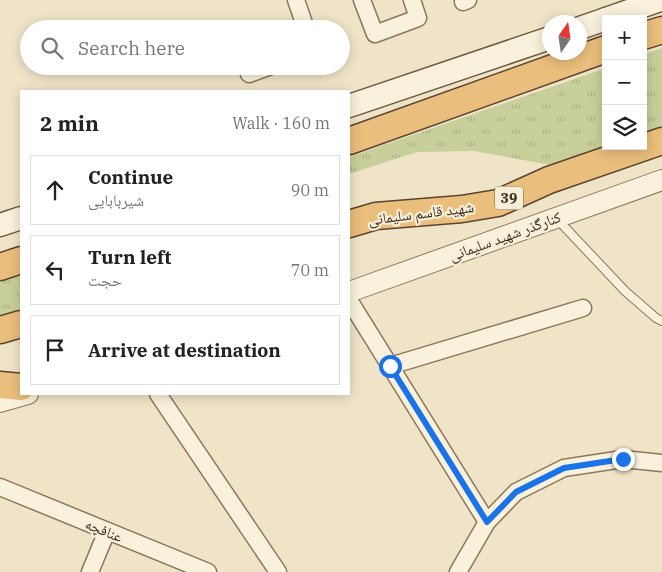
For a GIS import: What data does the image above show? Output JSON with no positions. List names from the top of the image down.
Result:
{
  "streets": {
    "highway": ["39", "شهید قاسم سلیمانی"],
    "street": ["کنارگذر شهید سلیمانی", "عنافچه"]
  },
  "north": "top",
  "page": {
    "map_buttons": ["+", "−"],
    "search": "Search here",
    "heading": ["2 min", "Walk · 160 m"],
    "list": [
      ["Continue", "شیربابایی", "90 m"],
      ["Turn left", "حجت", "70 m"],
      "Arrive at destination"
    ]
  }
}
